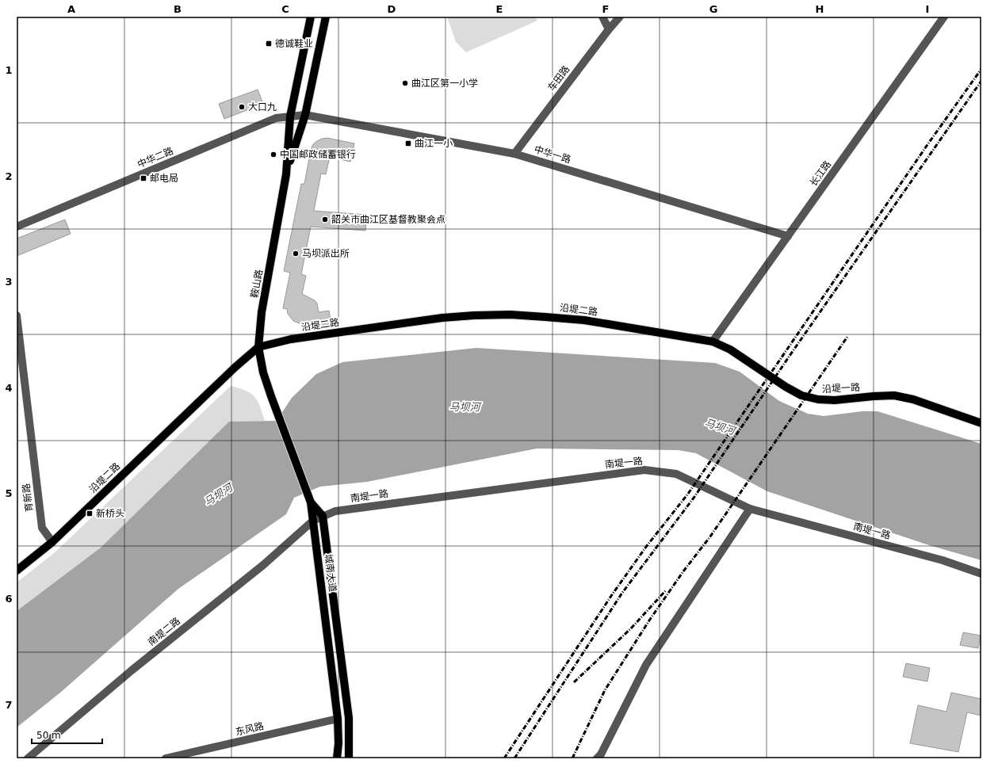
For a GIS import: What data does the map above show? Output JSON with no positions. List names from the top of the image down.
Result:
{
  "streets": {
    "main road": [
      "鞍山路",
      "沿堤二路",
      "沿堤一路",
      "城南大道"
    ],
    "street": [
      "车田路",
      "中华一路",
      "中华二路",
      "长江路",
      "南堤一路",
      "育新路",
      "南堤二路",
      "东风路"
    ]
  },
  "crossings": [
    ["车田路", "中华一路"],
    ["中华一路", "中华二路"],
    ["中华一路", "长江路"],
    ["中华一路", "鞍山路"],
    ["中华二路", "鞍山路"],
    ["长江路", "沿堤二路"],
    ["长江路", "沿堤一路"],
    ["鞍山路", "沿堤二路"],
    ["鞍山路", "城南大道"],
    ["沿堤二路", "沿堤一路"],
    ["沿堤二路", "育新路"],
    ["南堤一路", "城南大道"],
    ["南堤一路", "南堤二路"],
    ["城南大道", "南堤二路"],
    ["城南大道", "东风路"]
  ],
  "water": ["马坝河"],
  "places": {
    "transit": [
      "德诚鞋业",
      "曲江一小",
      "邮电局",
      "新桥头"
    ],
    "other": [
      "曲江区第一小学",
      "大口九",
      "中国邮政储蓄银行",
      "韶关市曲江区基督教聚会点",
      "马坝派出所"
    ]
  },
  "scale_bar": "50 m",
  "grid": {
    "columns": [
      "A",
      "B",
      "C",
      "D",
      "E",
      "F",
      "G",
      "H",
      "I"
    ],
    "rows": [
      "1",
      "2",
      "3",
      "4",
      "5",
      "6",
      "7"
    ]
  }
}
